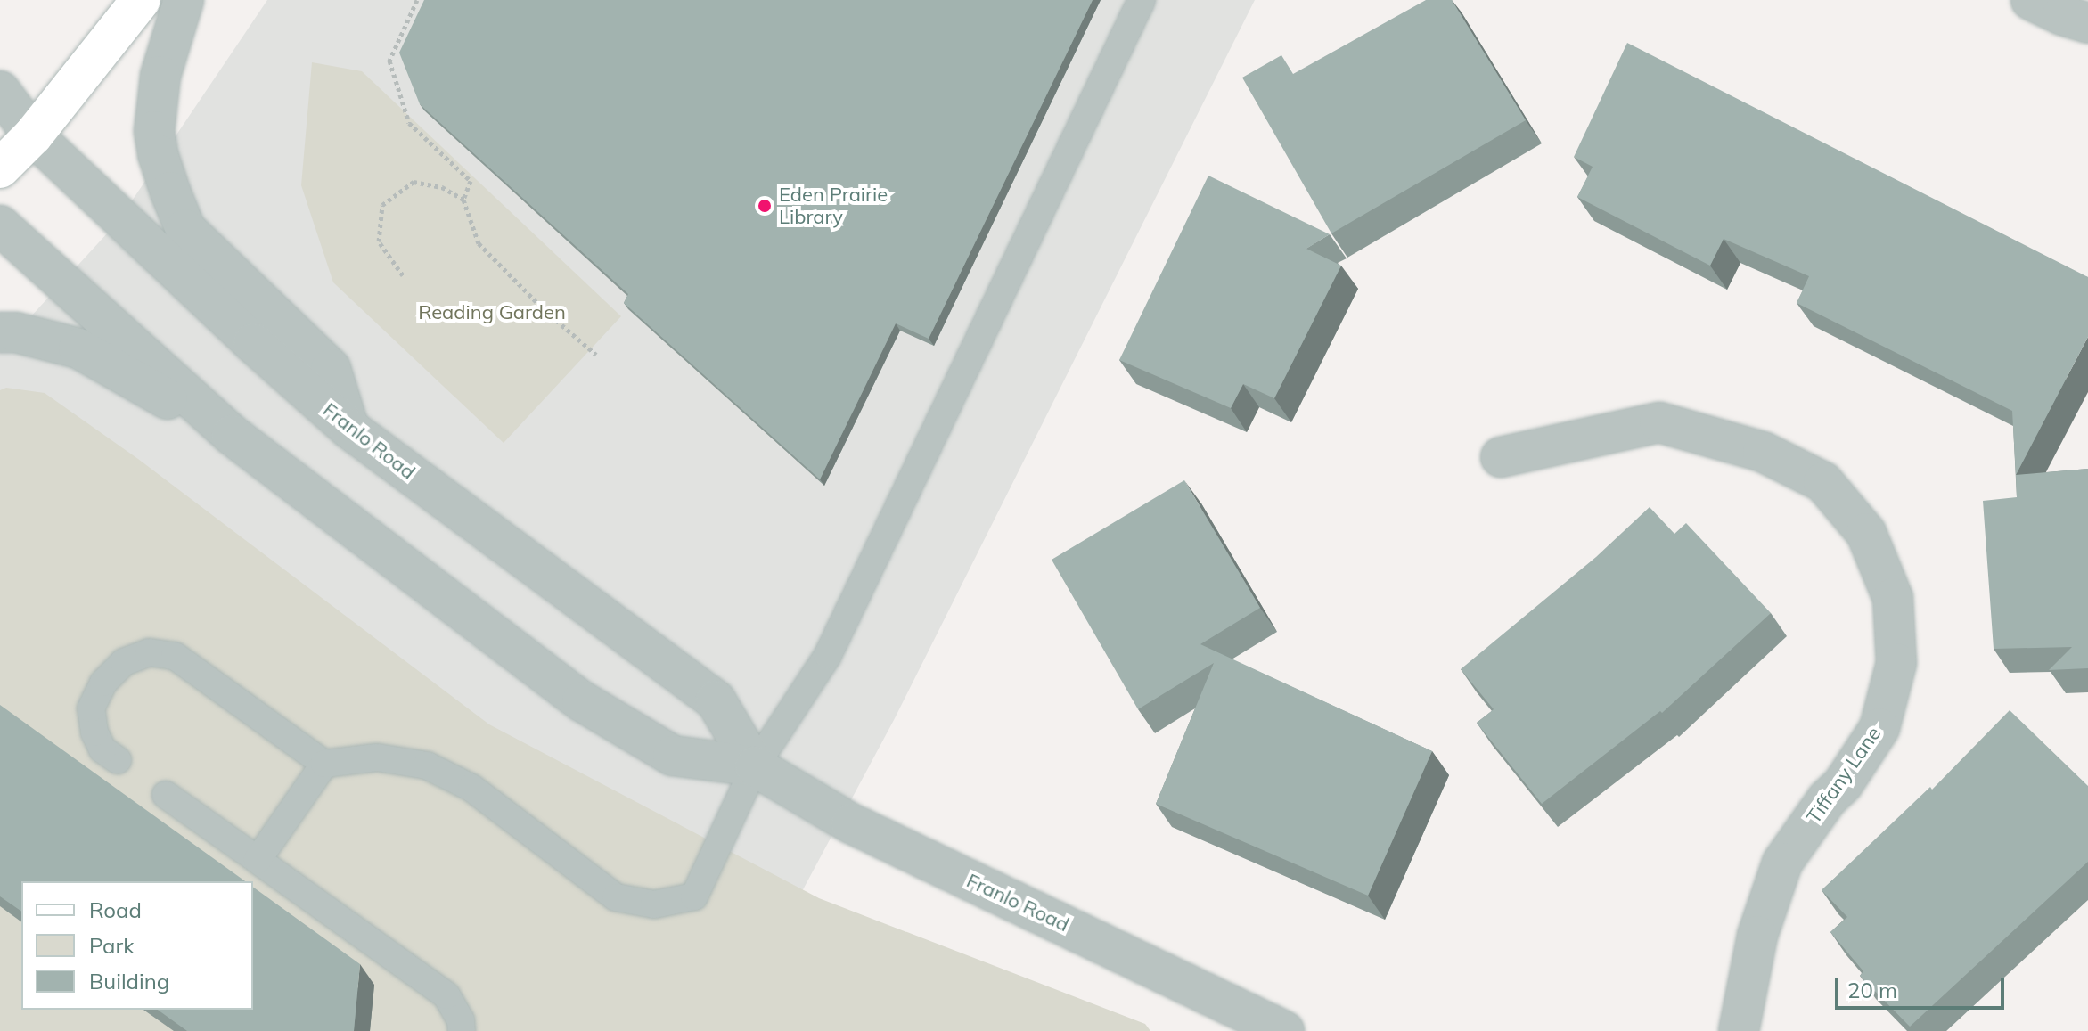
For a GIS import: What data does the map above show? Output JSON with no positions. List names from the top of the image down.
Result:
{
  "streets": {
    "street": ["Franlo Road", "Tiffany Lane"]
  },
  "parks": ["Reading Garden"],
  "places": ["Eden Prairie Library"],
  "legend": ["Road", "Park", "Building"],
  "scale_bar": "20 m"
}
